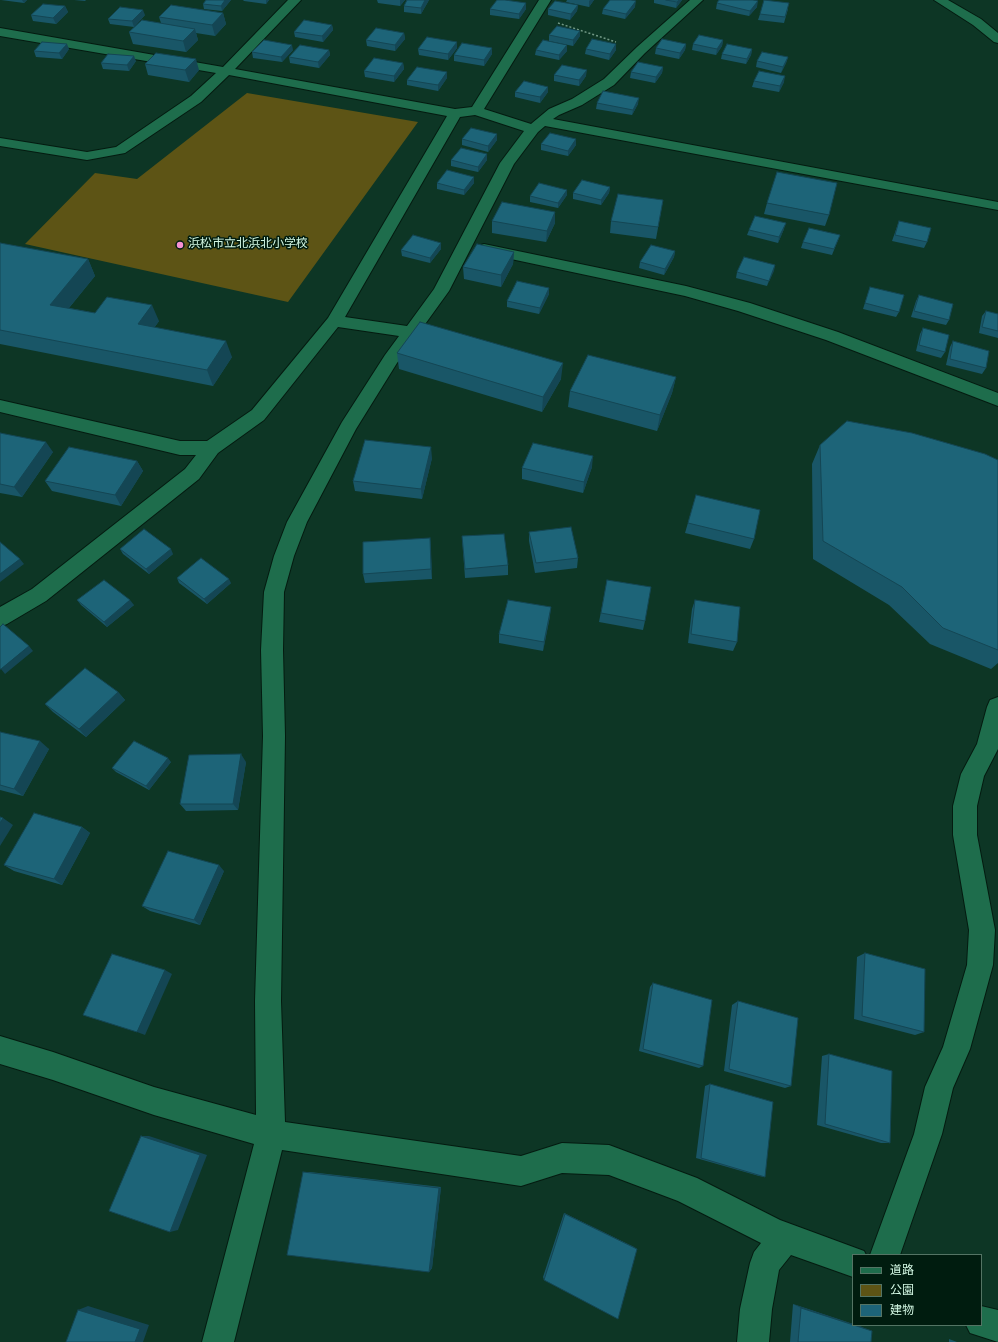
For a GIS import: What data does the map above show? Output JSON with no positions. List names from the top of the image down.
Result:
{
  "places": ["浜松市立北浜北小学校"],
  "legend": ["道路", "公園", "建物"]
}
